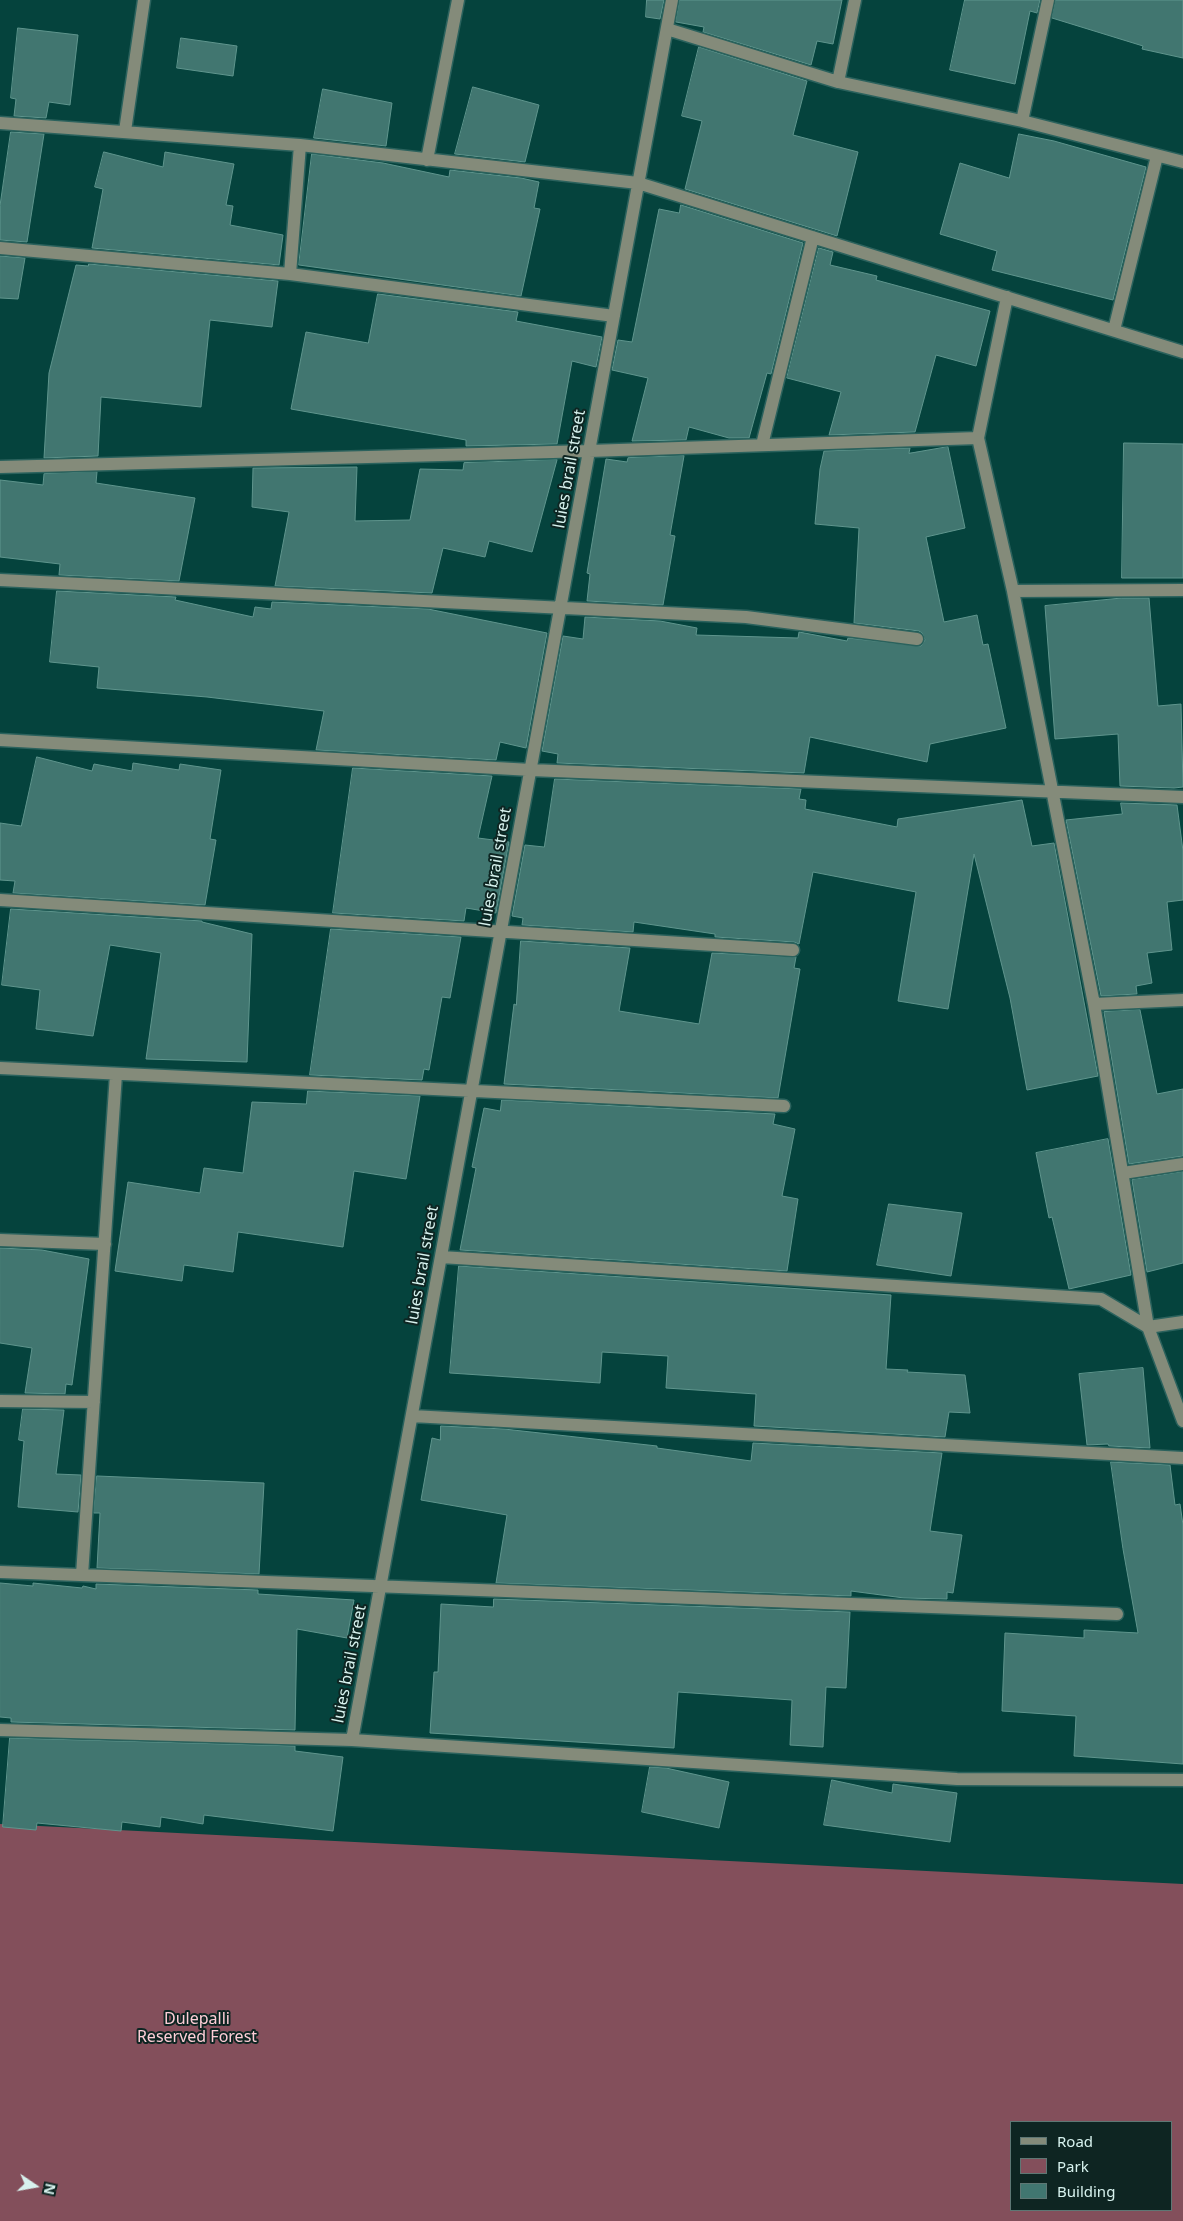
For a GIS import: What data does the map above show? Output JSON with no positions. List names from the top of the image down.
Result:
{
  "streets": {
    "street": ["luies brail street"]
  },
  "parks": ["Dulepalli Reserved Forest"],
  "legend": ["Road", "Park", "Building"],
  "north": "right"
}
